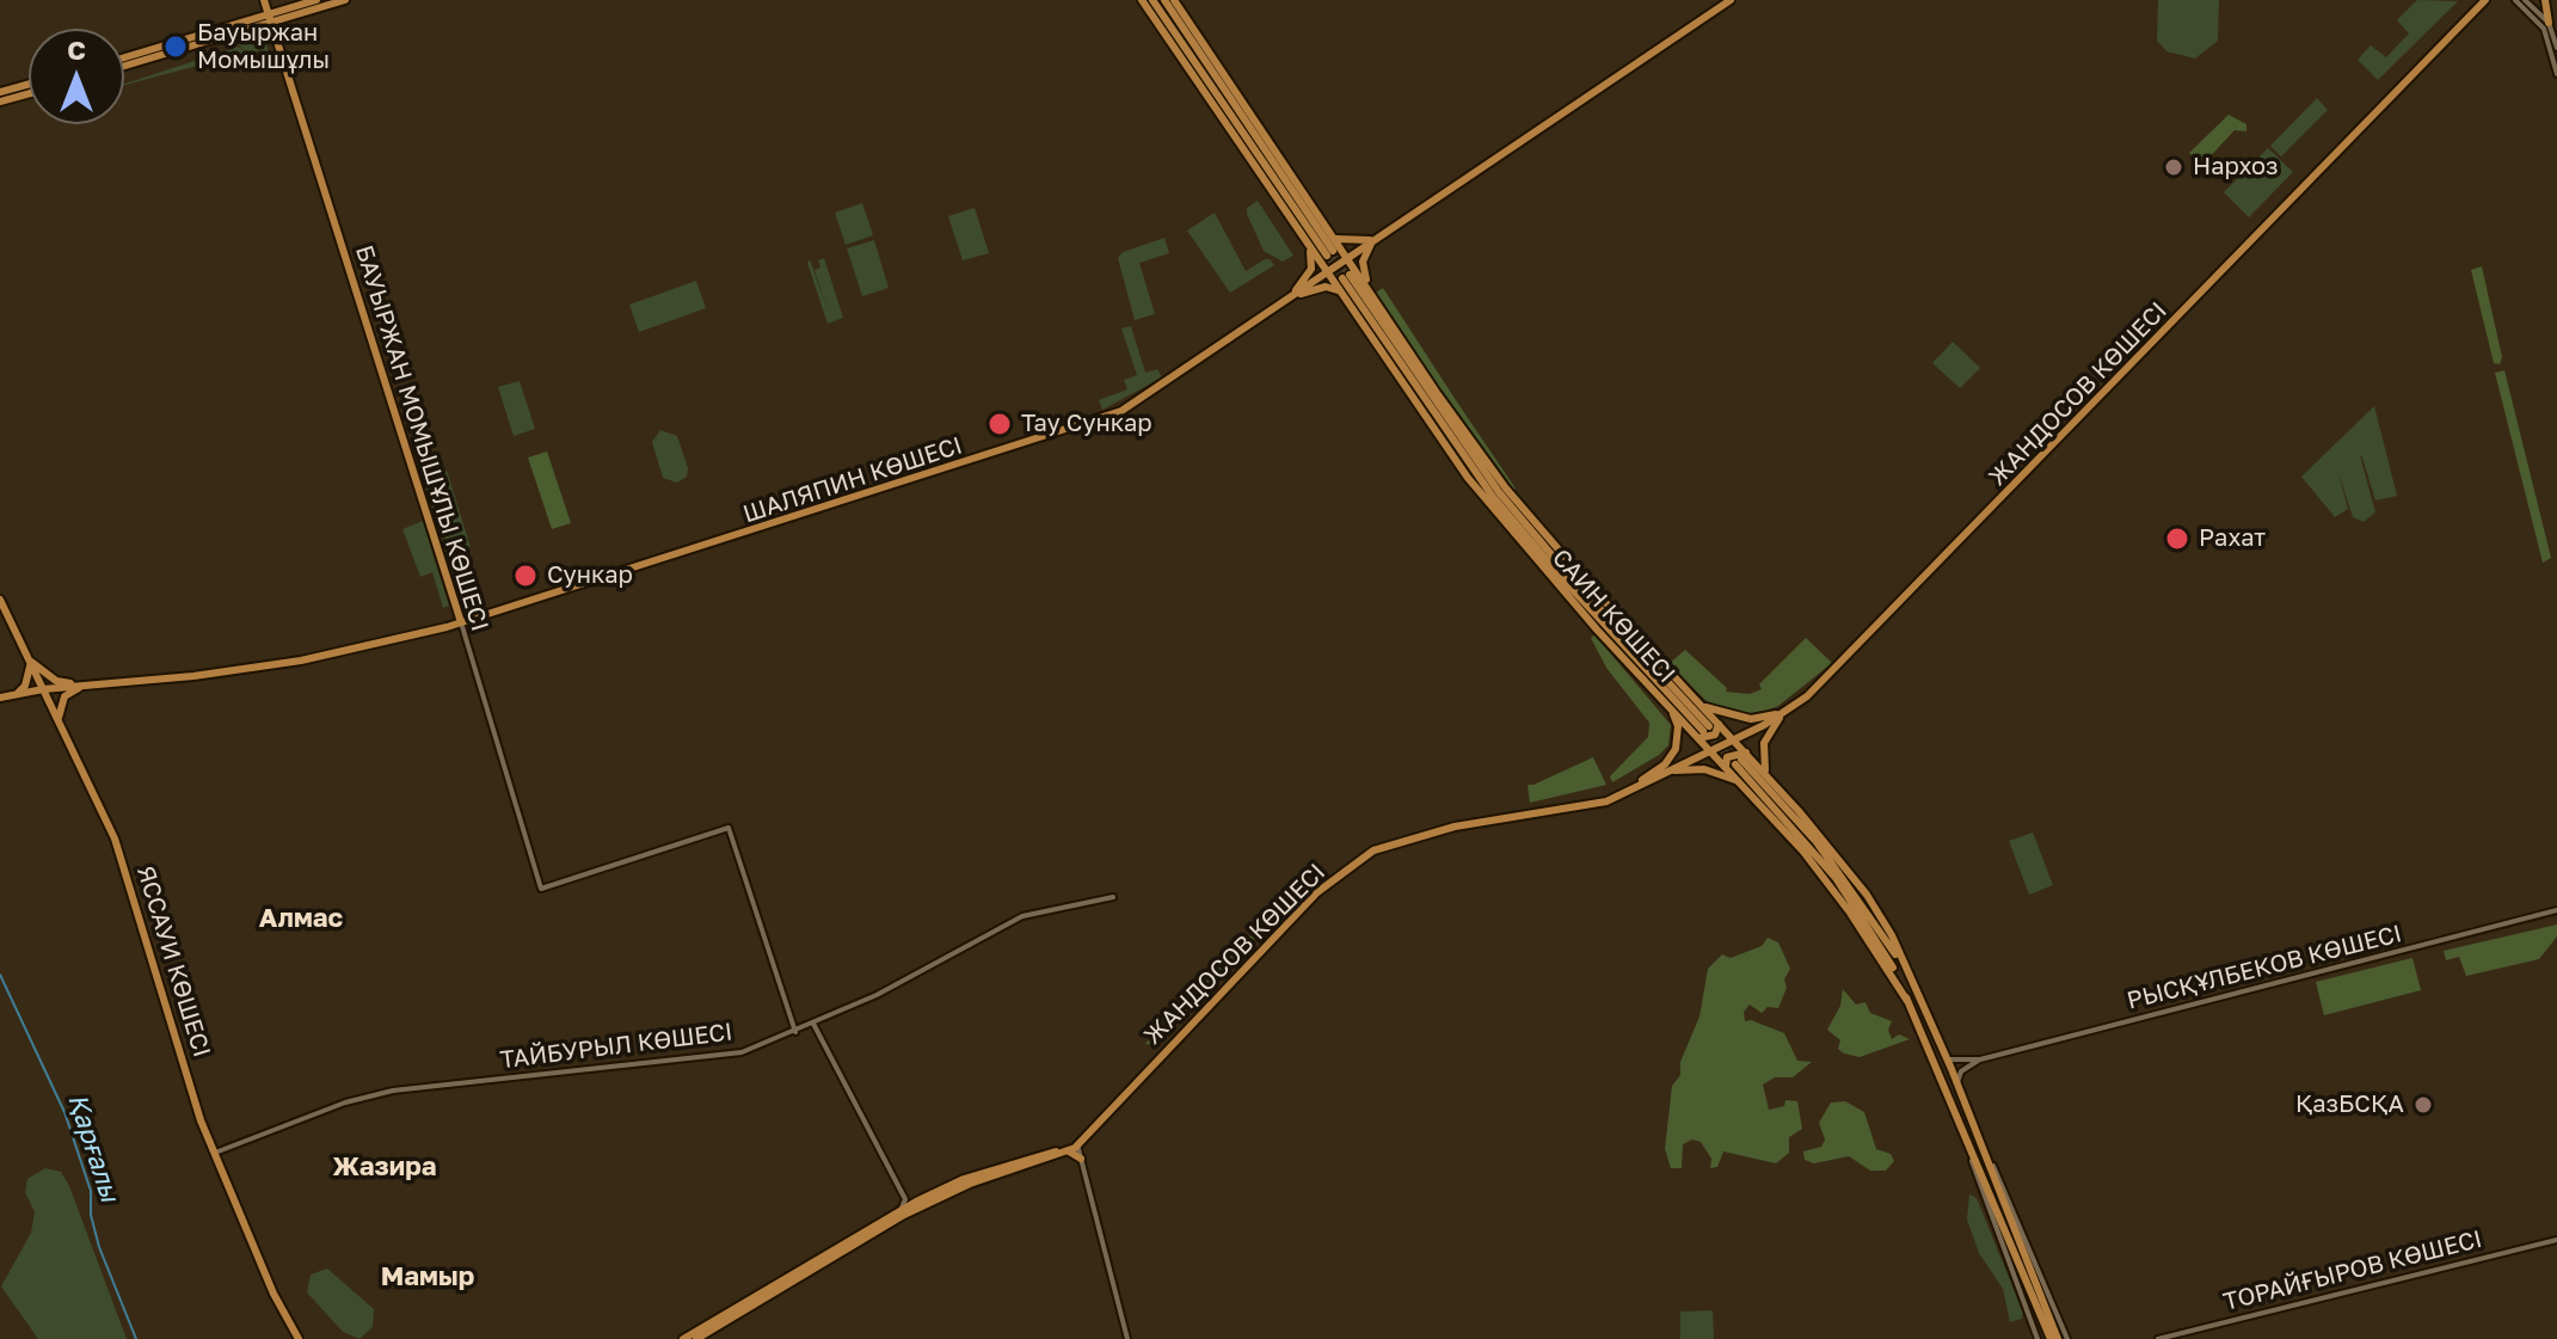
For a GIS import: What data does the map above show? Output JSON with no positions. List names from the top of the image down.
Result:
{
  "streets": {
    "main road": [
      "ЖАНДОСОВ КӨШЕСІ",
      "БАУЫРЖАН МОМЫШҰЛЫ КӨШЕСІ",
      "ШАЛЯПИН КӨШЕСІ",
      "САИН КӨШЕСІ",
      "ЯССАУИ КӨШЕСІ"
    ],
    "street": ["РЫСҚҰЛБЕКОВ КӨШЕСІ", "ТАЙБУРЫЛ КӨШЕСІ", "ТОРАЙҒЫРОВ КӨШЕСІ"]
  },
  "crossings": [
    ["ЖАНДОСОВ КӨШЕСІ", "САИН КӨШЕСІ"],
    ["БАУЫРЖАН МОМЫШҰЛЫ КӨШЕСІ", "ШАЛЯПИН КӨШЕСІ"],
    ["БАУЫРЖАН МОМЫШҰЛЫ КӨШЕСІ", "ТАЙБУРЫЛ КӨШЕСІ"],
    ["ШАЛЯПИН КӨШЕСІ", "САИН КӨШЕСІ"],
    ["ШАЛЯПИН КӨШЕСІ", "ЯССАУИ КӨШЕСІ"],
    ["ЯССАУИ КӨШЕСІ", "ТАЙБУРЫЛ КӨШЕСІ"]
  ],
  "districts": ["Алмас", "Жазира", "Мамыр"],
  "water": ["Қарғалы"],
  "places": [
    "Бауыржан Момышұлы",
    "Нархоз",
    "Тау Сункар",
    "Рахат",
    "Сункар",
    "ҚазБСҚА"
  ],
  "north": "top"
}
